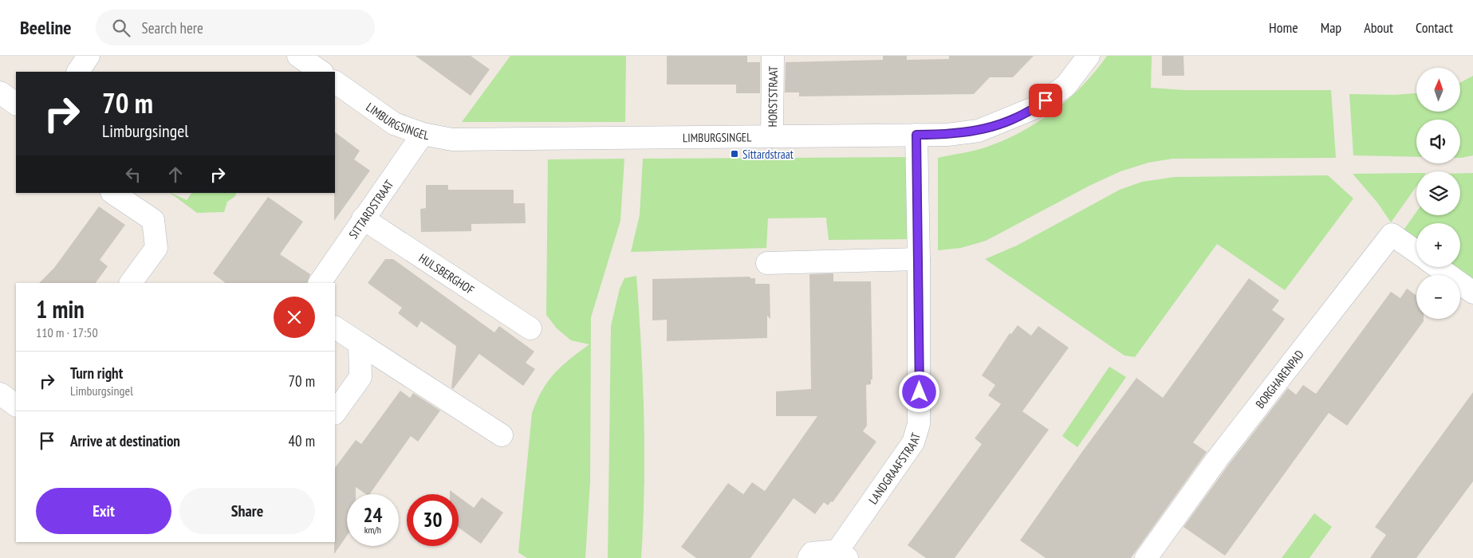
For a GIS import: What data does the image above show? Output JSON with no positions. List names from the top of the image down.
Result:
{
  "streets": {
    "street": [
      "HORSTSTRAAT",
      "LIMBURGSINGEL",
      "SITTARDSTRAAT",
      "HULSBERGHOF",
      "BORGHARENPAD",
      "LANDGRAAFSTRAAT"
    ]
  },
  "crossings": [
    ["HORSTSTRAAT", "LIMBURGSINGEL"],
    ["LIMBURGSINGEL", "SITTARDSTRAAT"],
    ["LIMBURGSINGEL", "LANDGRAAFSTRAAT"],
    ["SITTARDSTRAAT", "HULSBERGHOF"]
  ],
  "places": {
    "transit": ["Sittardstraat"]
  },
  "north": "top",
  "page": {
    "header": "Beeline",
    "search": "Search here",
    "nav": [
      "Home",
      "Map",
      "About",
      "Contact"
    ],
    "map_buttons": ["+", "−"],
    "turn": ["70 m", "Limburgsingel"],
    "heading": ["1 min", "110 m · 17:50"],
    "list": [
      {
        "name": "Turn right",
        "note": "Limburgsingel",
        "value": "70 m"
      },
      {
        "name": "Arrive at destination",
        "value": "40 m"
      }
    ],
    "buttons": ["Exit", "Share"],
    "speed": "24 km/h",
    "limit": "30"
  }
}
